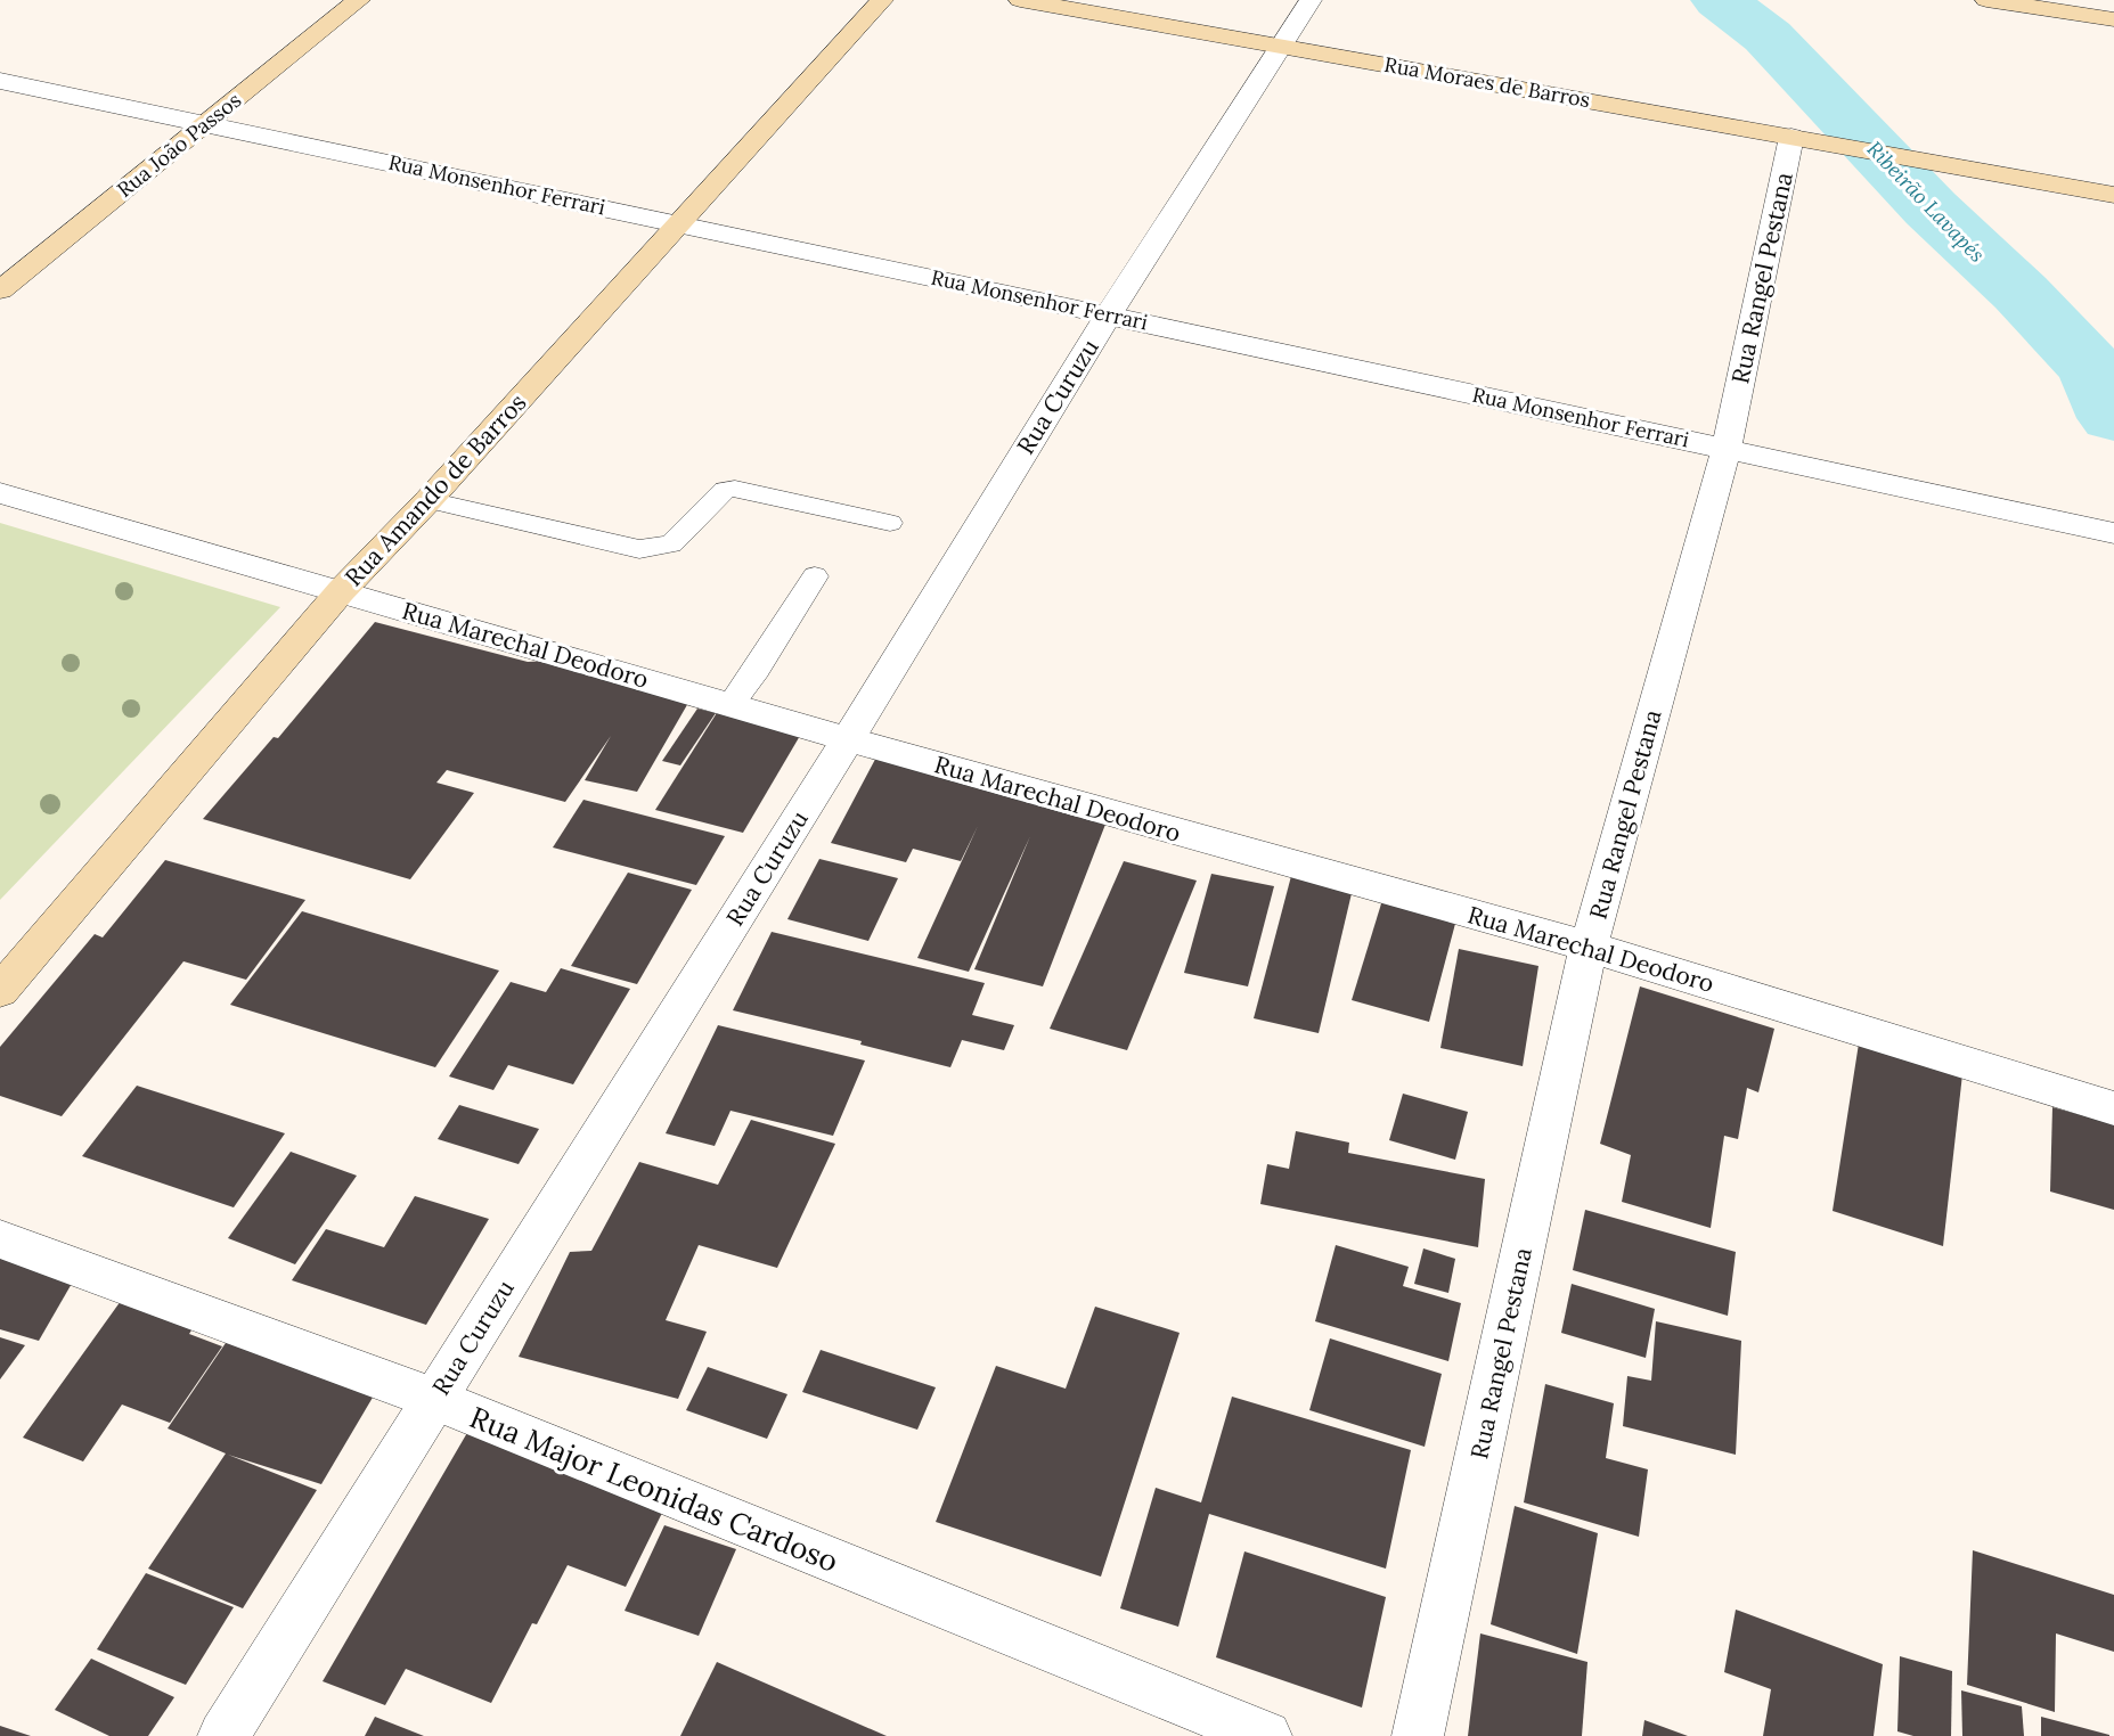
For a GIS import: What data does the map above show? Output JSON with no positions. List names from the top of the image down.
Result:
{
  "streets": {
    "main road": ["Rua Moraes de Barros", "Rua João Passos", "Rua Amando de Barros"],
    "street": [
      "Rua Monsenhor Ferrari",
      "Rua Rangel Pestana",
      "Rua Curuzu",
      "Rua Marechal Deodoro",
      "Rua Major Leonidas Cardoso"
    ]
  },
  "crossings": [
    ["Rua Moraes de Barros", "Rua Rangel Pestana"],
    ["Rua Moraes de Barros", "Rua Curuzu"],
    ["Rua João Passos", "Rua Monsenhor Ferrari"],
    ["Rua Monsenhor Ferrari", "Rua Rangel Pestana"],
    ["Rua Monsenhor Ferrari", "Rua Curuzu"],
    ["Rua Monsenhor Ferrari", "Rua Amando de Barros"],
    ["Rua Rangel Pestana", "Rua Marechal Deodoro"],
    ["Rua Curuzu", "Rua Marechal Deodoro"],
    ["Rua Curuzu", "Rua Major Leonidas Cardoso"],
    ["Rua Amando de Barros", "Rua Marechal Deodoro"]
  ],
  "water": ["Ribeirão Lavapés"]
}
